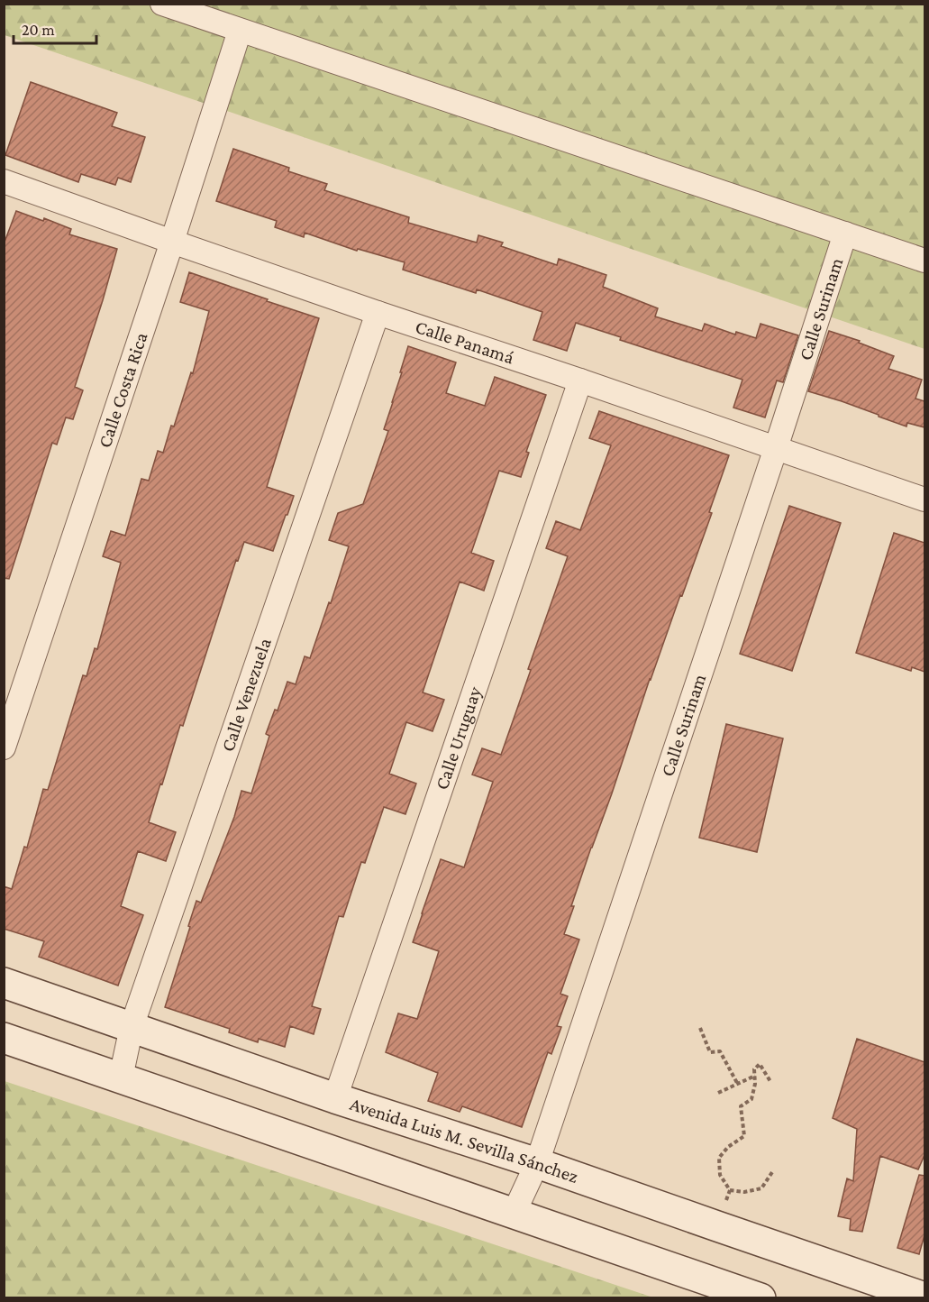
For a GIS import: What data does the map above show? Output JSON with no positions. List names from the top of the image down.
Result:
{
  "streets": {
    "street": [
      "Calle Surinam",
      "Calle Panamá",
      "Calle Costa Rica",
      "Calle Venezuela",
      "Calle Uruguay",
      "Avenida Luis M. Sevilla Sánchez"
    ]
  },
  "crossings": [
    ["Calle Surinam", "Calle Panamá"],
    ["Calle Surinam", "Avenida Luis M. Sevilla Sánchez"],
    ["Calle Panamá", "Calle Costa Rica"],
    ["Calle Panamá", "Calle Venezuela"],
    ["Calle Panamá", "Calle Uruguay"],
    ["Calle Venezuela", "Avenida Luis M. Sevilla Sánchez"],
    ["Calle Uruguay", "Avenida Luis M. Sevilla Sánchez"]
  ],
  "scale_bar": "20 m"
}
